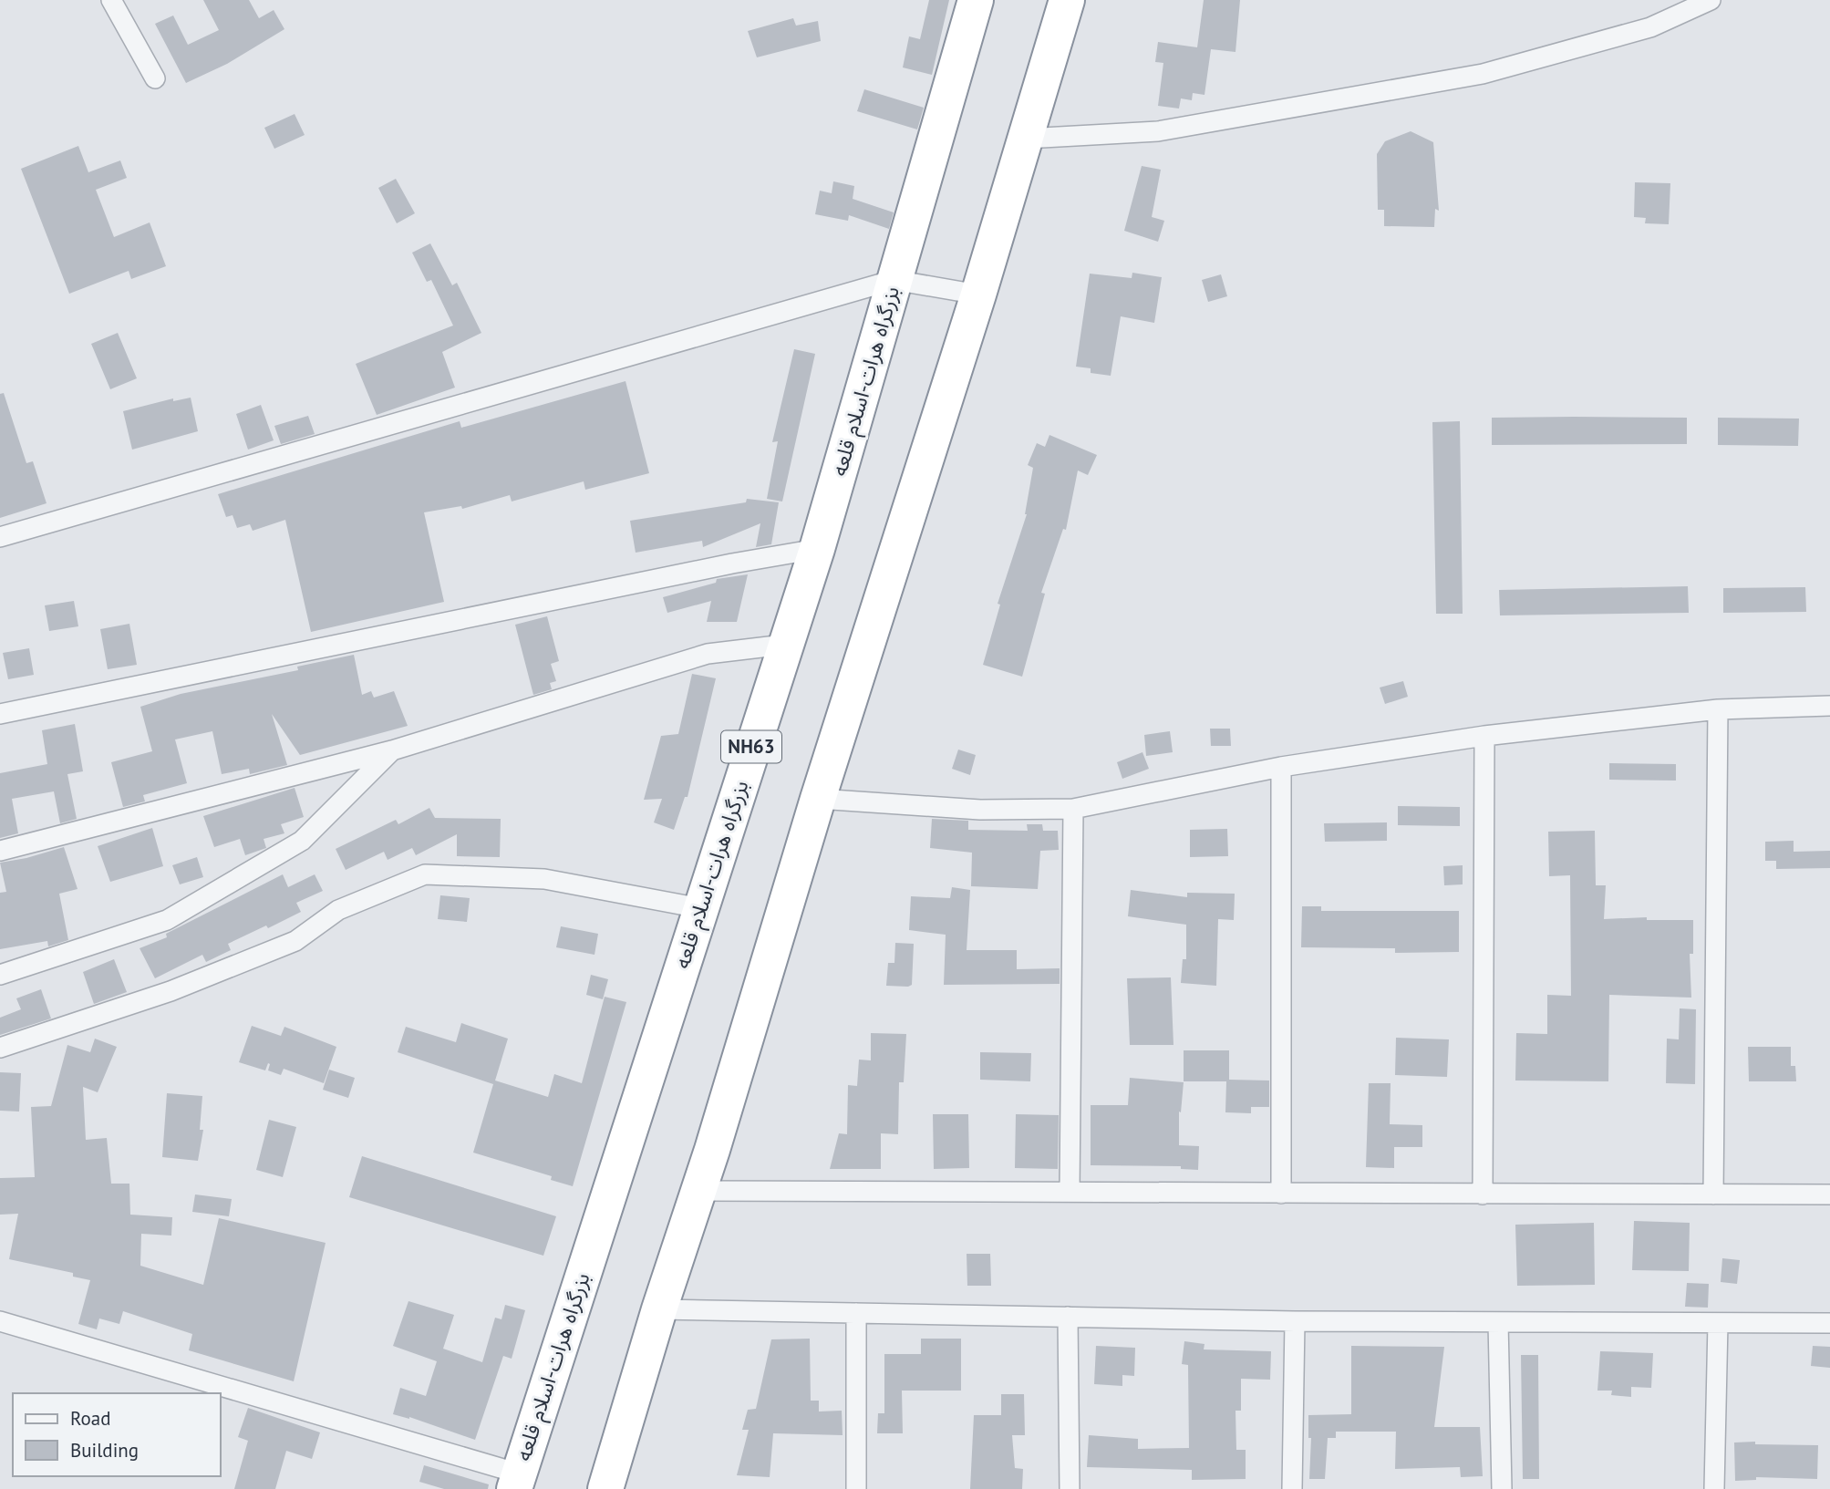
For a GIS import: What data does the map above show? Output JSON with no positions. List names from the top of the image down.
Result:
{
  "streets": {
    "highway": ["بزرگراه هرات-اسلام قلعه", "NH63"]
  },
  "legend": ["Road", "Building"]
}
